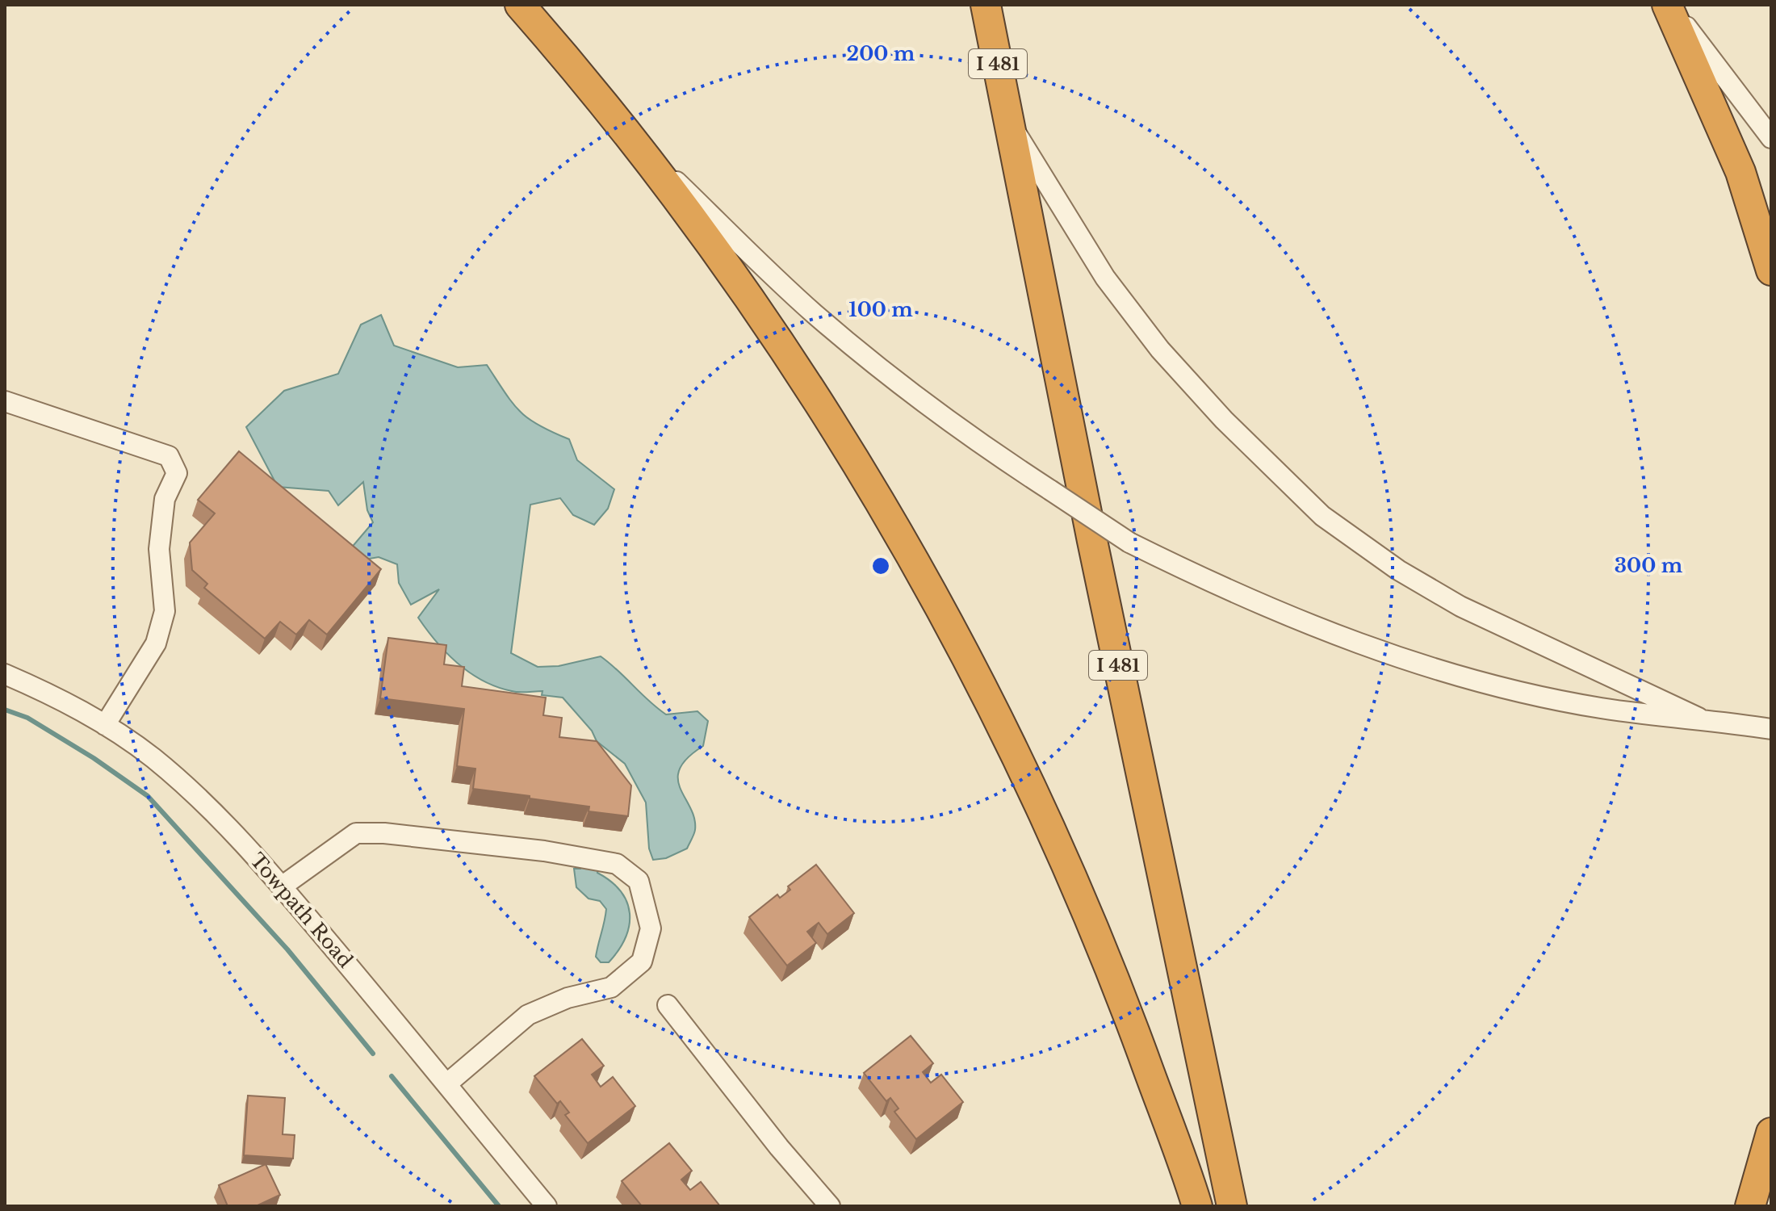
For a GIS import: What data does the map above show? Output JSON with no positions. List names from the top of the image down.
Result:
{
  "streets": {
    "highway": ["I 481"],
    "street": ["Towpath Road"]
  },
  "rings": ["200 m", "100 m", "300 m"]
}
